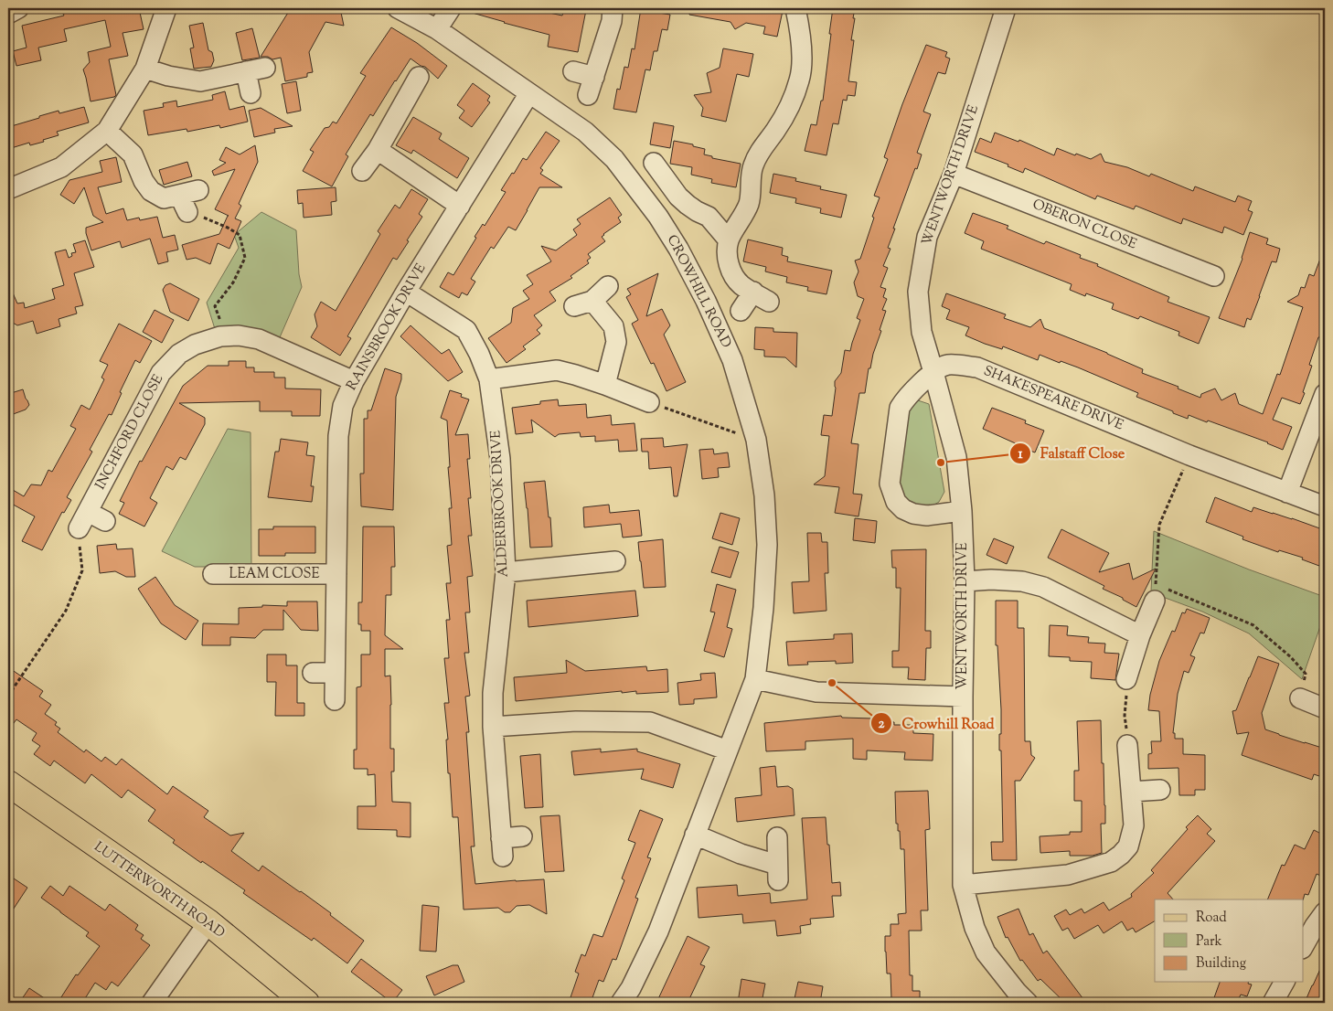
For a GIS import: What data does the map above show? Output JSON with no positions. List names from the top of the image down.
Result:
{
  "streets": {
    "main road": ["LUTTERWORTH ROAD"],
    "street": [
      "WENTWORTH DRIVE",
      "OBERON CLOSE",
      "CROWHILL ROAD",
      "RAINSBROOK DRIVE",
      "SHAKESPEARE DRIVE",
      "INCHFORD CLOSE",
      "ALDERBROOK DRIVE",
      "LEAM CLOSE"
    ]
  },
  "crossings": [
    ["WENTWORTH DRIVE", "OBERON CLOSE"],
    ["WENTWORTH DRIVE", "SHAKESPEARE DRIVE"],
    ["CROWHILL ROAD", "RAINSBROOK DRIVE"],
    ["RAINSBROOK DRIVE", "INCHFORD CLOSE"],
    ["RAINSBROOK DRIVE", "ALDERBROOK DRIVE"],
    ["RAINSBROOK DRIVE", "LEAM CLOSE"]
  ],
  "places": ["Falstaff Close", "Crowhill Road"],
  "legend": ["Road", "Park", "Building"]
}
